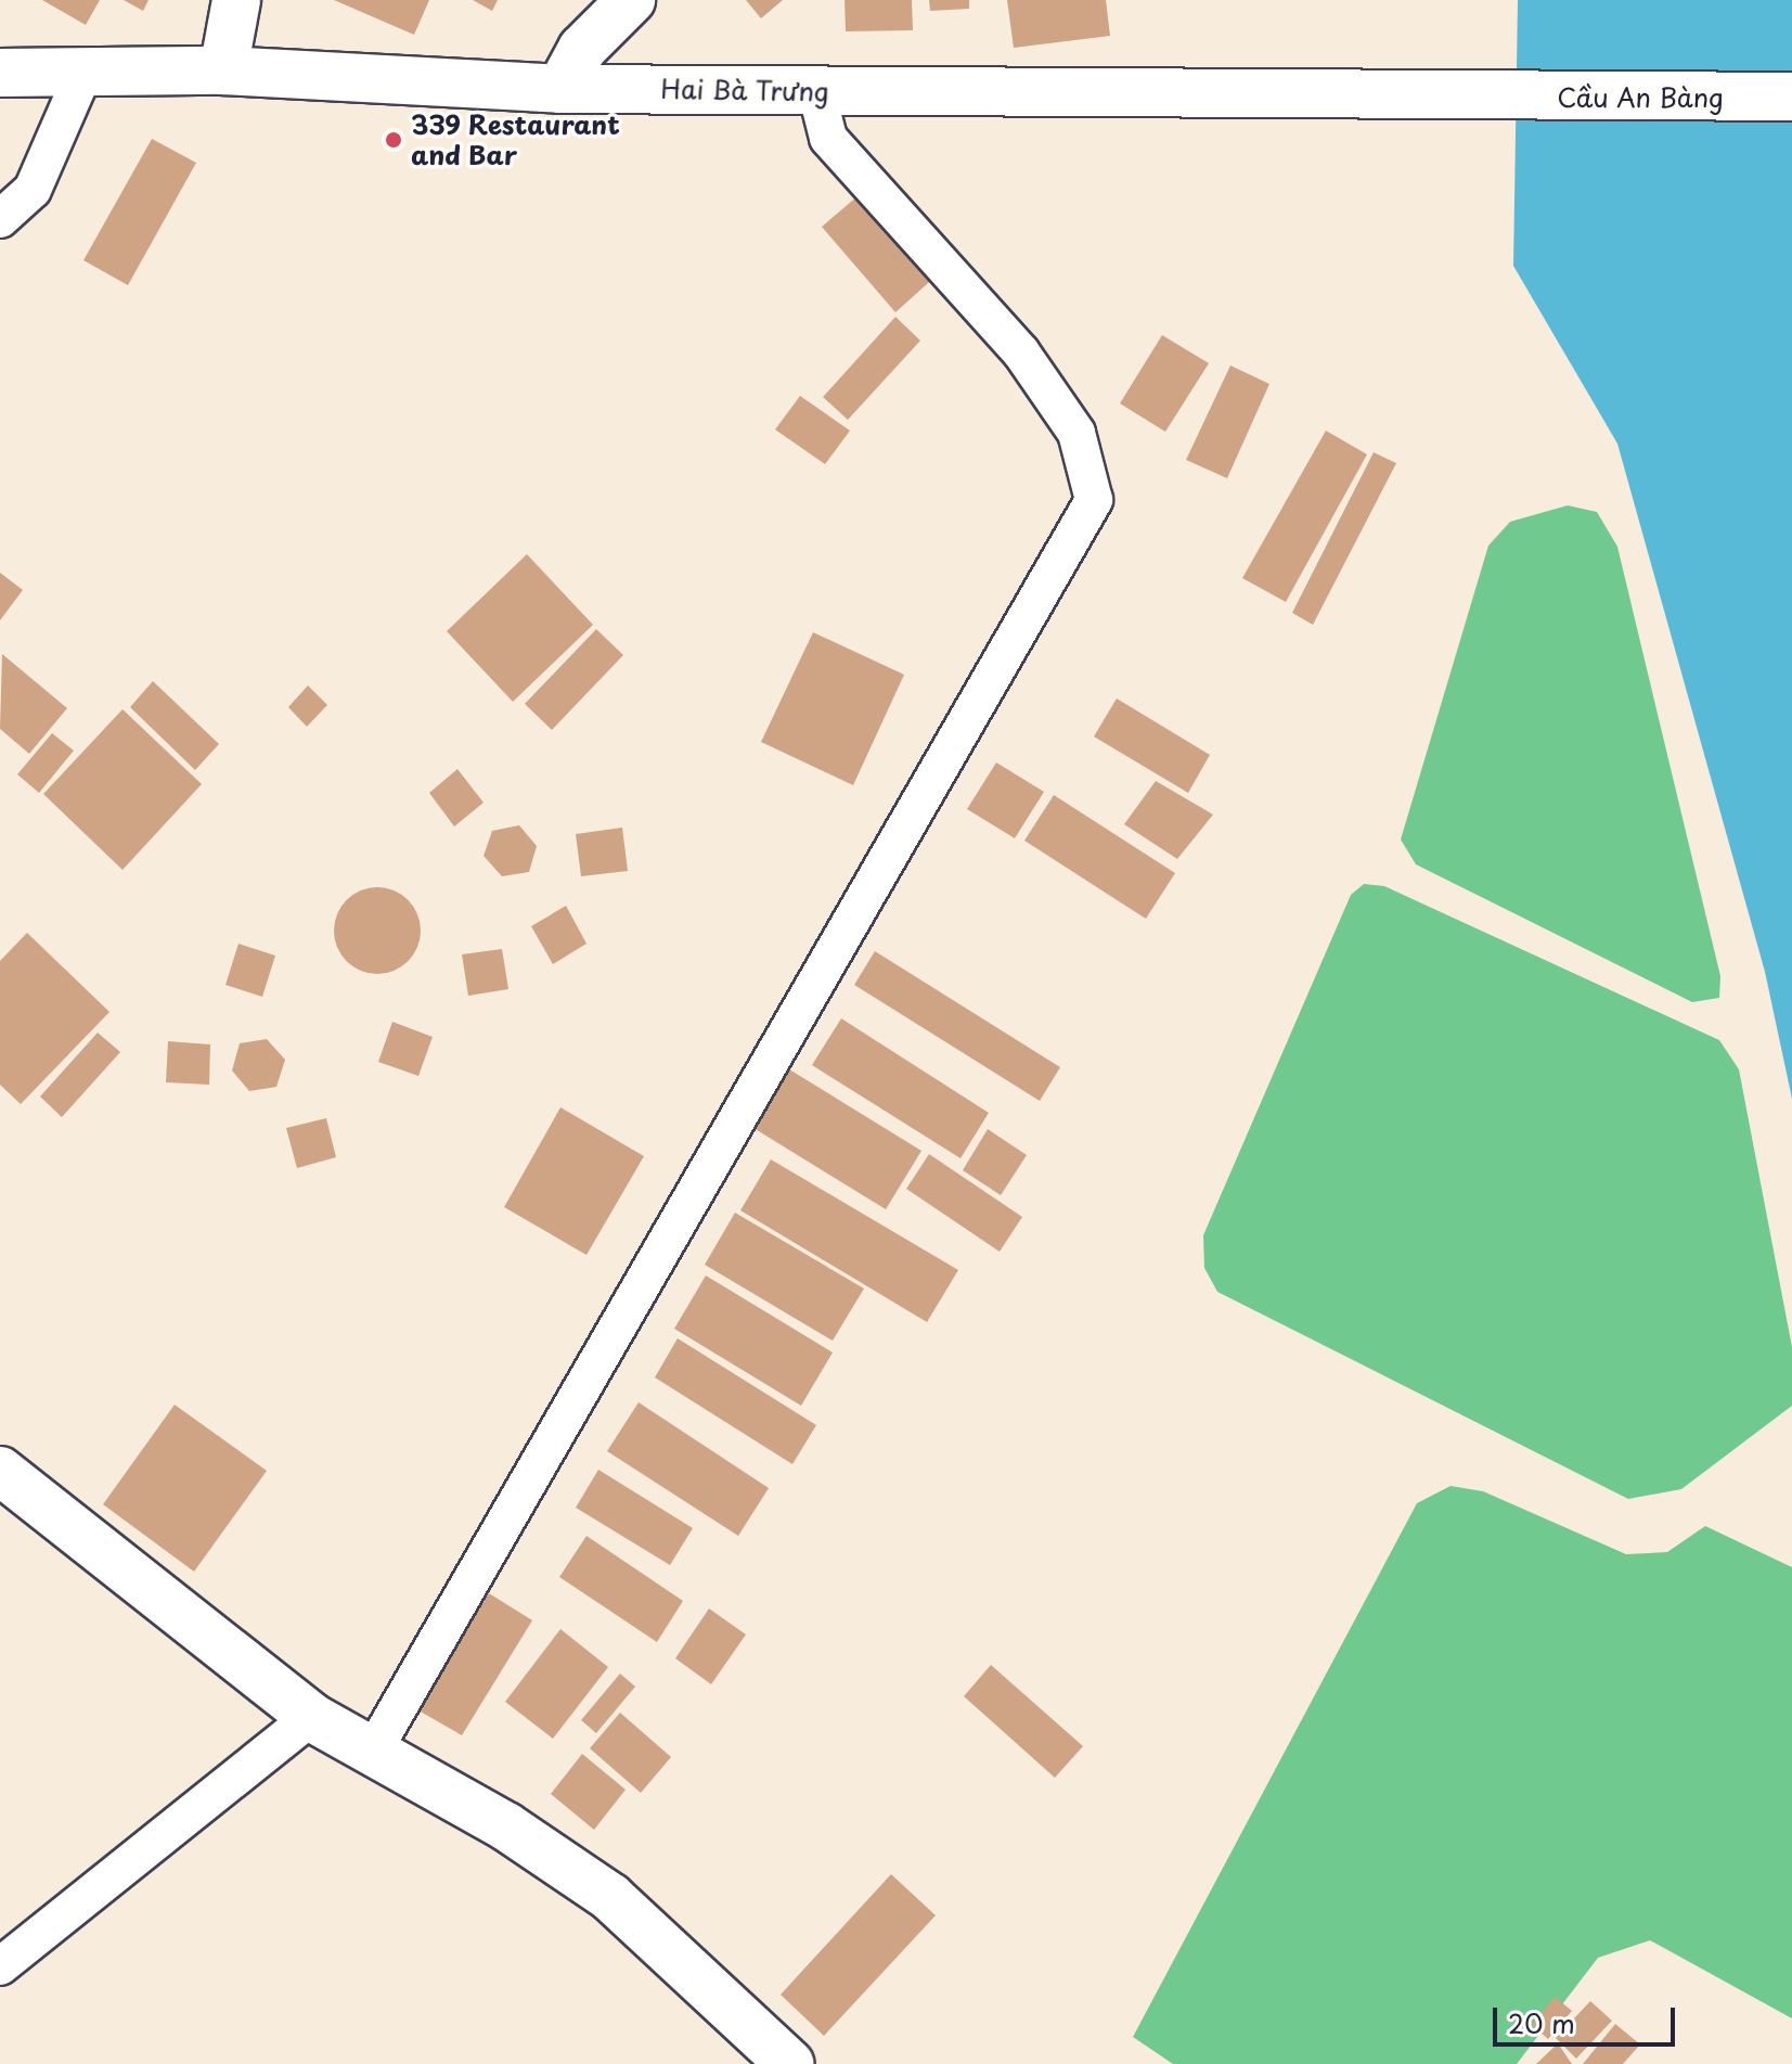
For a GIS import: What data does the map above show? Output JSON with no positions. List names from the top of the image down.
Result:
{
  "streets": {
    "street": ["Hai Bà Trưng", "Cầu An Bàng"]
  },
  "crossings": [
    ["Hai Bà Trưng", "Cầu An Bàng"]
  ],
  "places": ["339 Restaurant and Bar"],
  "scale_bar": "20 m"
}
